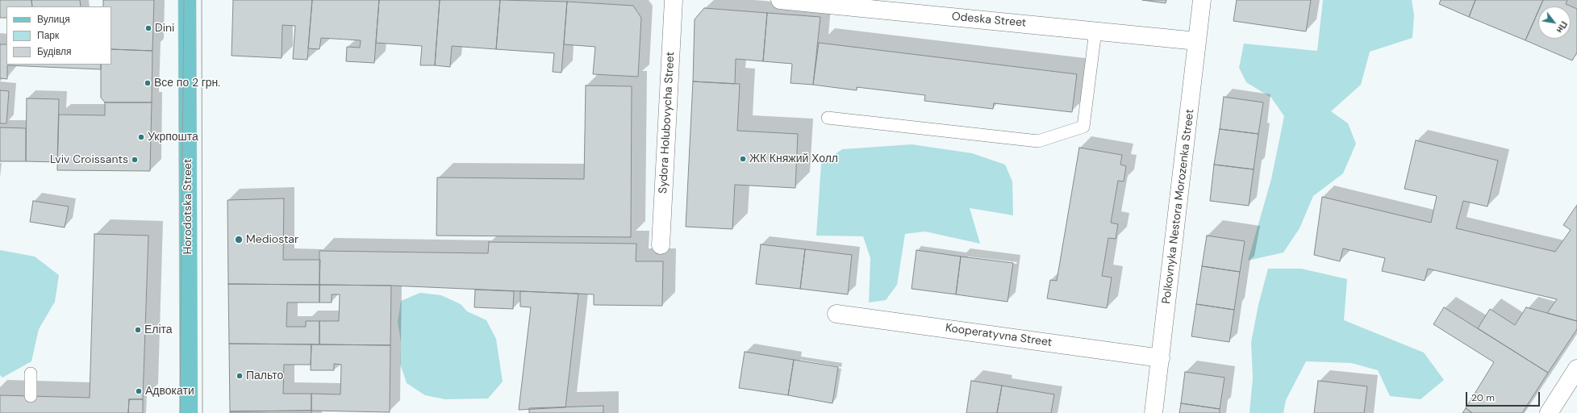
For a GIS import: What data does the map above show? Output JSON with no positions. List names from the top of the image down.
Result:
{
  "streets": {
    "main road": ["Horodotska Street"],
    "street": [
      "Odeska Street",
      "Sydora Holubovycha Street",
      "Polkovnyka Nestora Morozenka Street",
      "Kooperatyvna Street"
    ]
  },
  "crossings": [
    ["Odeska Street", "Polkovnyka Nestora Morozenka Street"],
    ["Polkovnyka Nestora Morozenka Street", "Kooperatyvna Street"]
  ],
  "places": [
    "Dini",
    "Все по 2 грн.",
    "Укрпошта",
    "ЖК Княжий Холл",
    "Lviv Croissants",
    "Mediostar",
    "Еліта",
    "Пальто",
    "Адвокати"
  ],
  "legend": ["Вулиця", "Парк", "Будівля"],
  "scale_bar": "20 m",
  "north": "bottom right"
}
